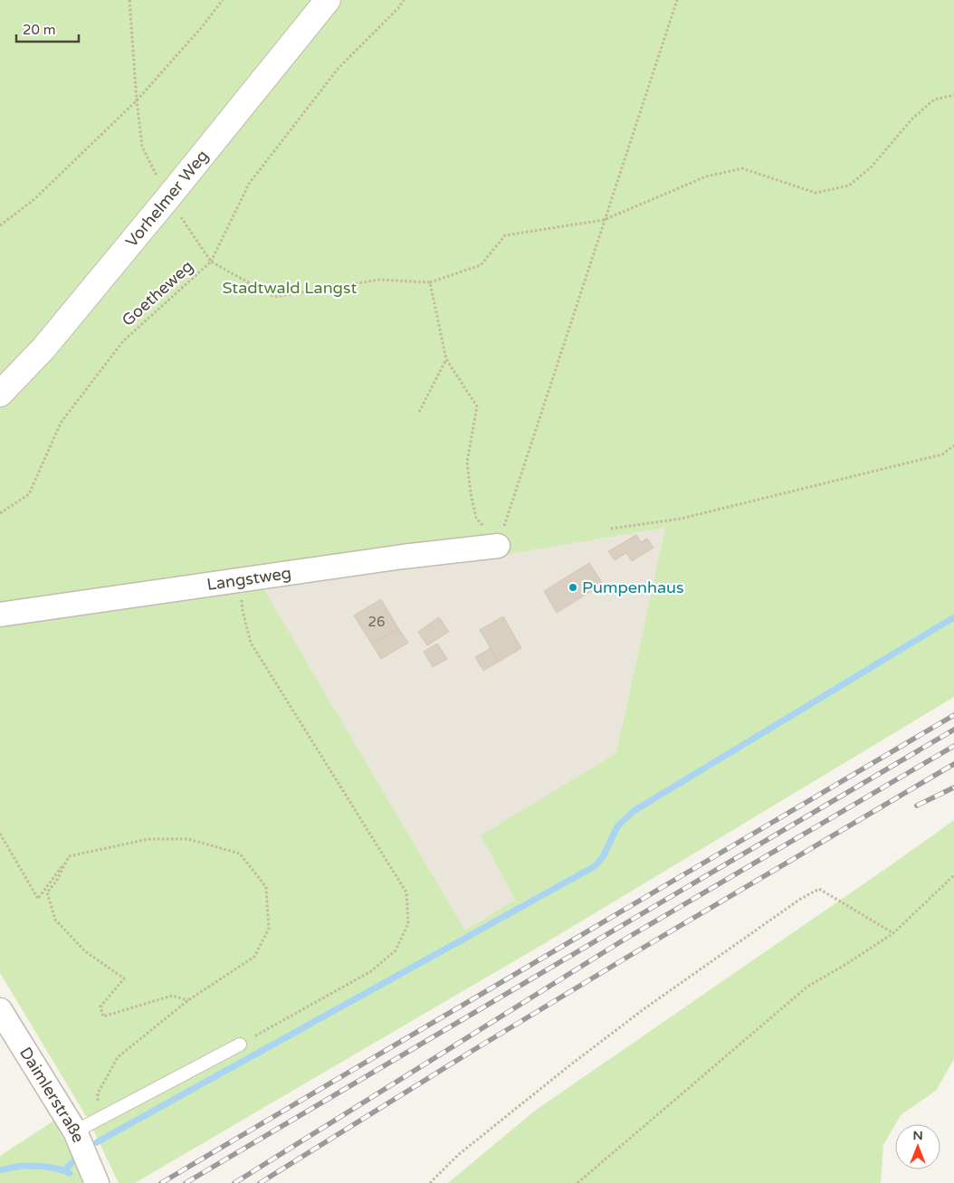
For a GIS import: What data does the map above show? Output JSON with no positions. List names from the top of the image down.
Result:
{
  "streets": {
    "street": ["Vorhelmer Weg", "Langstweg", "Daimlerstraße"],
    "path": ["Goetheweg"]
  },
  "parks": ["Stadtwald Langst"],
  "places": ["Pumpenhaus"],
  "house_numbers": ["26"],
  "scale_bar": "20 m",
  "north": "top"
}
